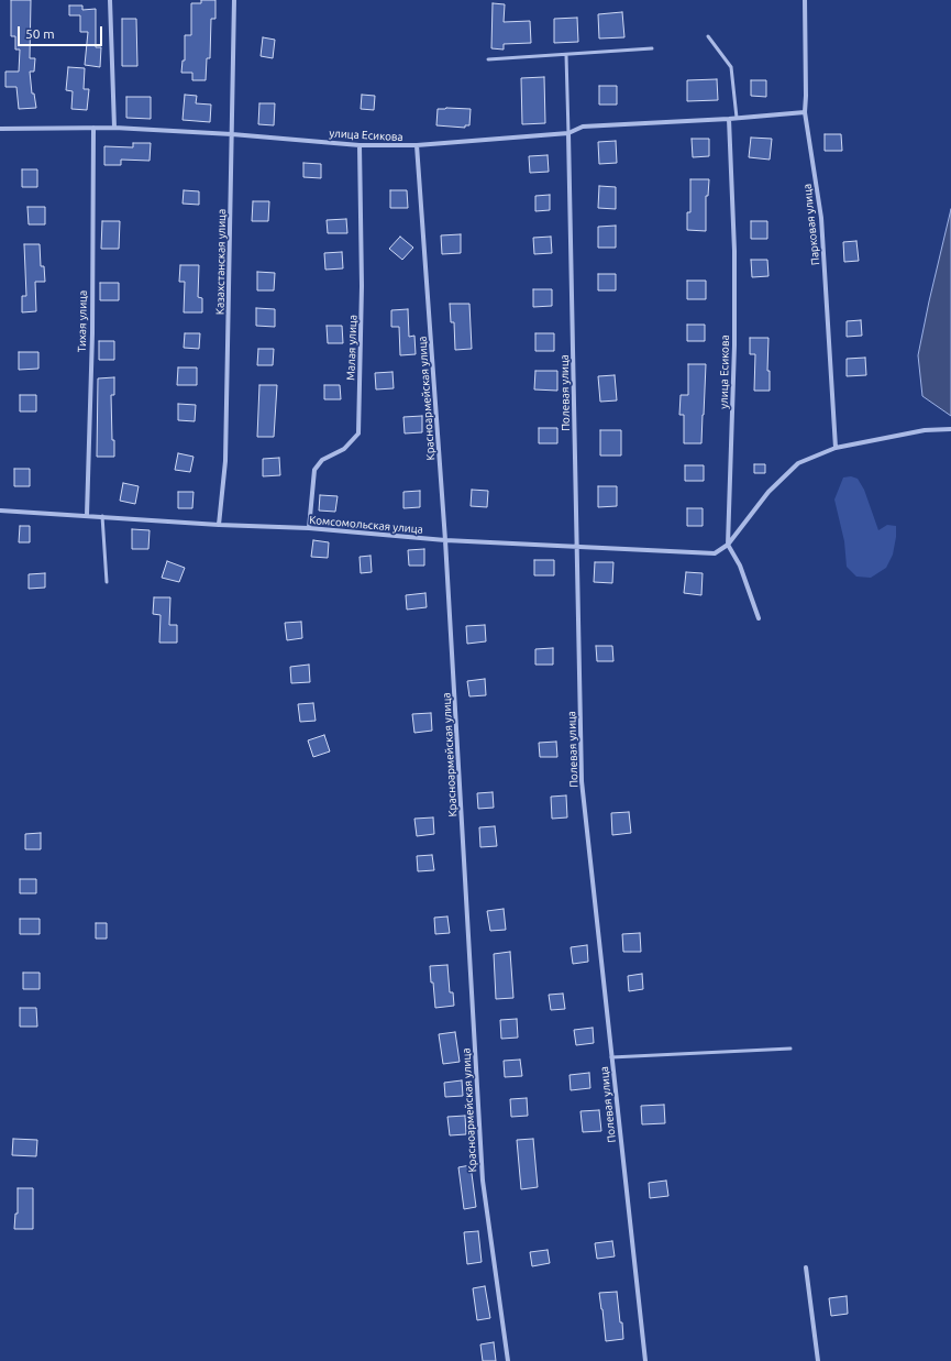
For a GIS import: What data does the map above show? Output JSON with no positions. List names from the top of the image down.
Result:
{
  "streets": {
    "street": [
      "улица Есикова",
      "Парковая улица",
      "Казахстанская улица",
      "Тихая улица",
      "Малая улица",
      "Полевая улица",
      "Красноармейская улица",
      "Комсомольская улица"
    ]
  },
  "crossings": [
    ["улица Есикова", "Парковая улица"],
    ["улица Есикова", "Казахстанская улица"],
    ["улица Есикова", "Тихая улица"],
    ["улица Есикова", "Малая улица"],
    ["улица Есикова", "Полевая улица"],
    ["улица Есикова", "Красноармейская улица"],
    ["улица Есикова", "Комсомольская улица"],
    ["Казахстанская улица", "Комсомольская улица"],
    ["Тихая улица", "Комсомольская улица"],
    ["Малая улица", "Комсомольская улица"],
    ["Полевая улица", "Комсомольская улица"],
    ["Красноармейская улица", "Комсомольская улица"]
  ],
  "scale_bar": "50 m"
}
